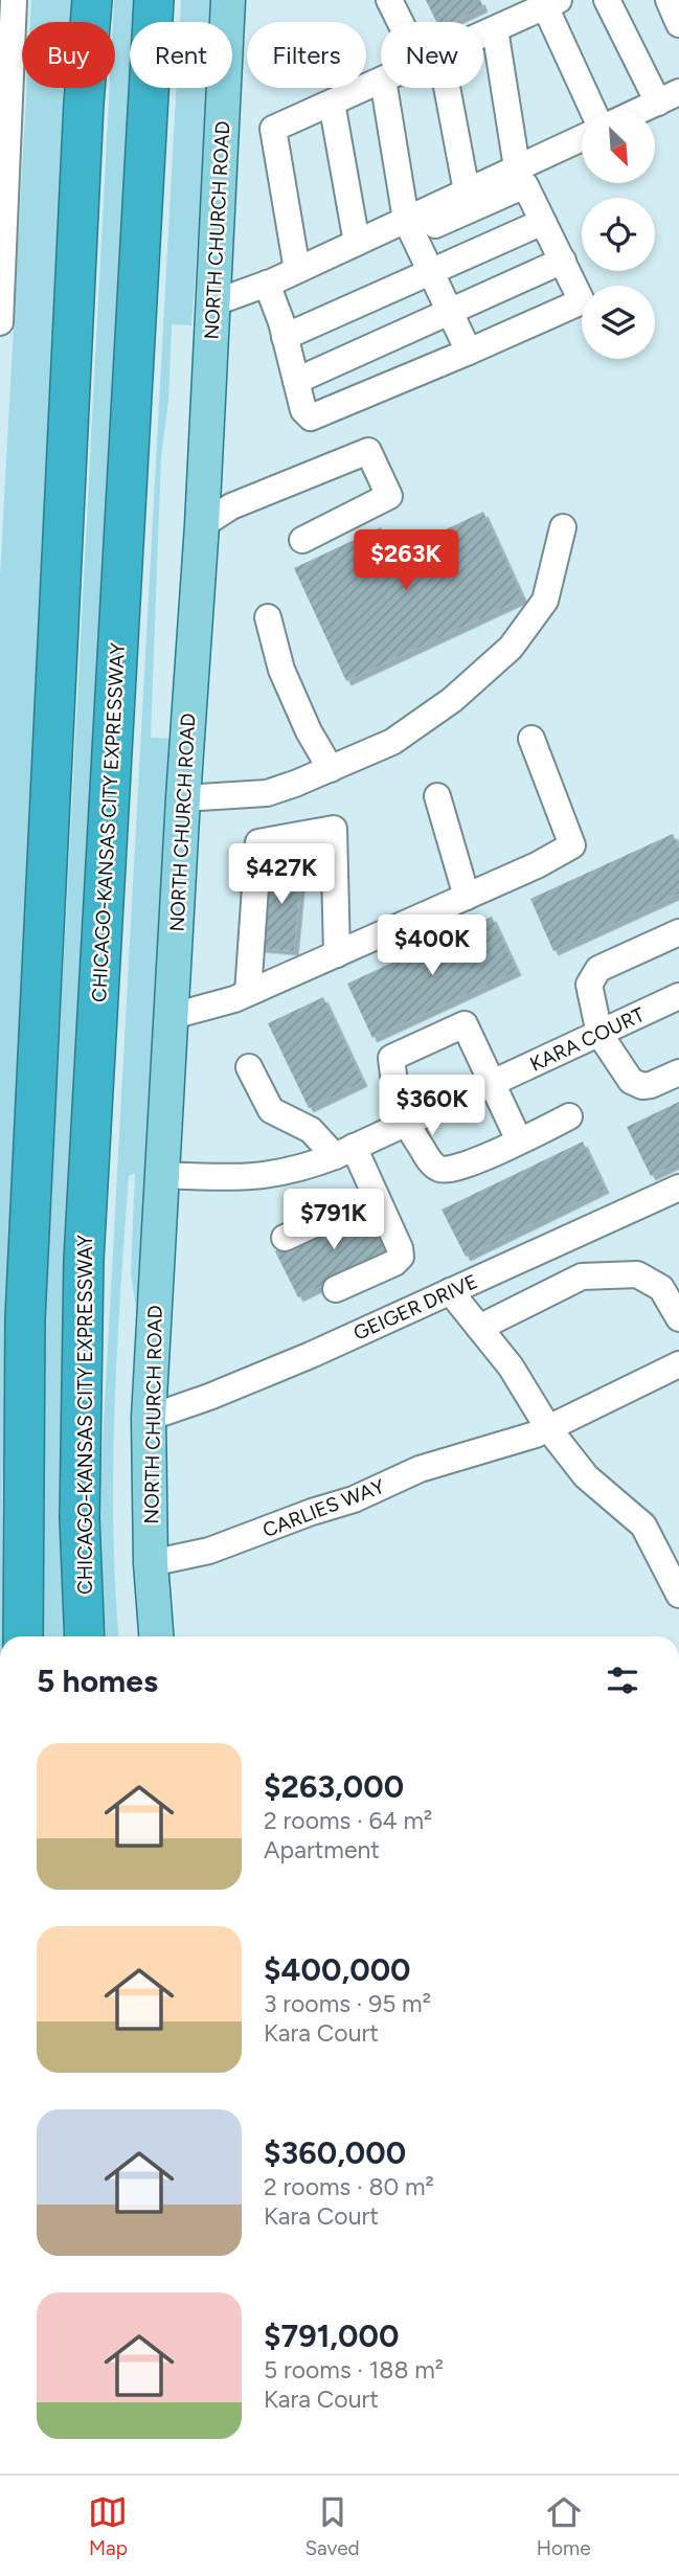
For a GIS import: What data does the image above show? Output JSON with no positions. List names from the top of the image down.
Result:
{
  "streets": {
    "highway": ["CHICAGO-KANSAS CITY EXPRESSWAY"],
    "main road": ["NORTH CHURCH ROAD"],
    "street": ["KARA COURT", "GEIGER DRIVE", "CARLIES WAY"]
  },
  "crossings": [
    ["NORTH CHURCH ROAD", "KARA COURT"],
    ["NORTH CHURCH ROAD", "GEIGER DRIVE"],
    ["NORTH CHURCH ROAD", "CARLIES WAY"]
  ],
  "north": "bottom right",
  "page": {
    "chip": [
      "Buy",
      "Rent",
      "Filters",
      "New"
    ],
    "price": [
      "$263K",
      "$427K",
      "$400K",
      "$360K",
      "$791K"
    ],
    "heading": "5 homes",
    "list": [
      {
        "name": "$263,000",
        "note": "2 rooms · 64 m² · Apartment"
      },
      {
        "name": "$400,000",
        "note": "3 rooms · 95 m² · Kara Court"
      },
      {
        "name": "$360,000",
        "note": "2 rooms · 80 m² · Kara Court"
      },
      {
        "name": "$791,000",
        "note": "5 rooms · 188 m² · Kara Court"
      }
    ],
    "tabs": ["Map", "Saved", "Home"]
  }
}
